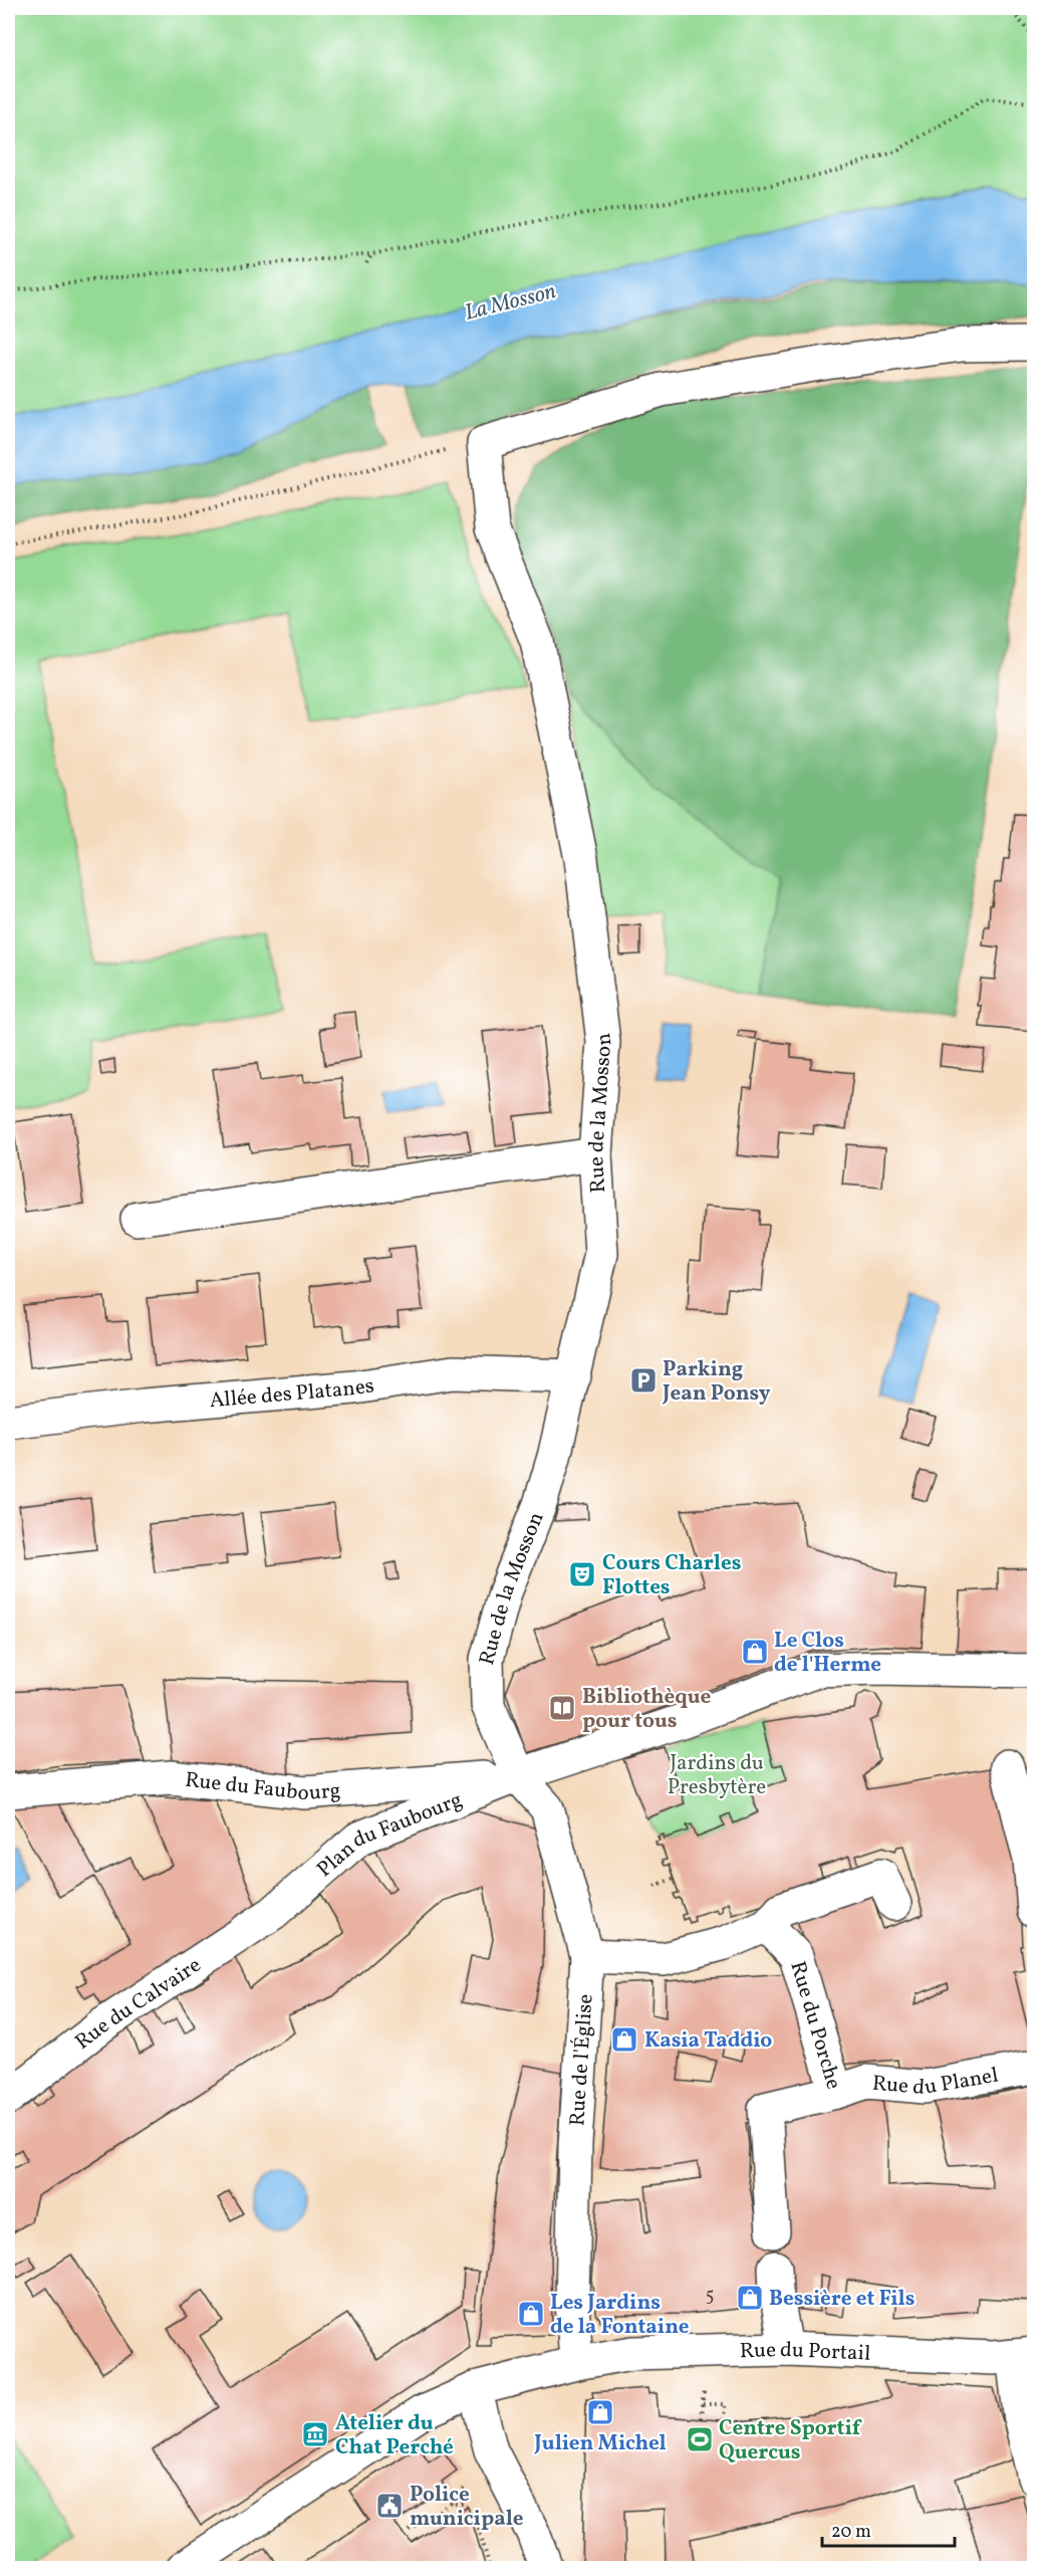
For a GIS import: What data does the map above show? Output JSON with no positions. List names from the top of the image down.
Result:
{
  "streets": {
    "street": [
      "Rue de la Mosson",
      "Allée des Platanes",
      "Rue du Faubourg",
      "Plan du Faubourg",
      "Rue du Calvaire",
      "Rue du Porche",
      "Rue de l'Église",
      "Rue du Planel",
      "Rue du Portail"
    ]
  },
  "crossings": [
    ["Rue de la Mosson", "Allée des Platanes"],
    ["Rue de la Mosson", "Rue du Faubourg"],
    ["Rue de la Mosson", "Plan du Faubourg"],
    ["Rue de la Mosson", "Rue de l'Église"],
    ["Rue du Faubourg", "Plan du Faubourg"],
    ["Rue du Faubourg", "Rue de l'Église"],
    ["Plan du Faubourg", "Rue du Calvaire"],
    ["Plan du Faubourg", "Rue de l'Église"],
    ["Rue du Porche", "Rue du Planel"],
    ["Rue de l'Église", "Rue du Portail"]
  ],
  "water": ["La Mosson"],
  "parks": ["Jardins du Presbytère"],
  "places": {
    "parking": ["Parking Jean Ponsy"],
    "theatre": ["Cours Charles Flottes"],
    "shop": [
      "Le Clos de l'Herme",
      "Kasia Taddio",
      "Bessière et Fils",
      "Les Jardins de la Fontaine",
      "Julien Michel"
    ],
    "library": ["Bibliothèque pour tous"],
    "museum": ["Atelier du Chat Perché"],
    "sports": ["Centre Sportif Quercus"],
    "public building": ["Police municipale"]
  },
  "house_numbers": ["5"],
  "scale_bar": "20 m"
}
